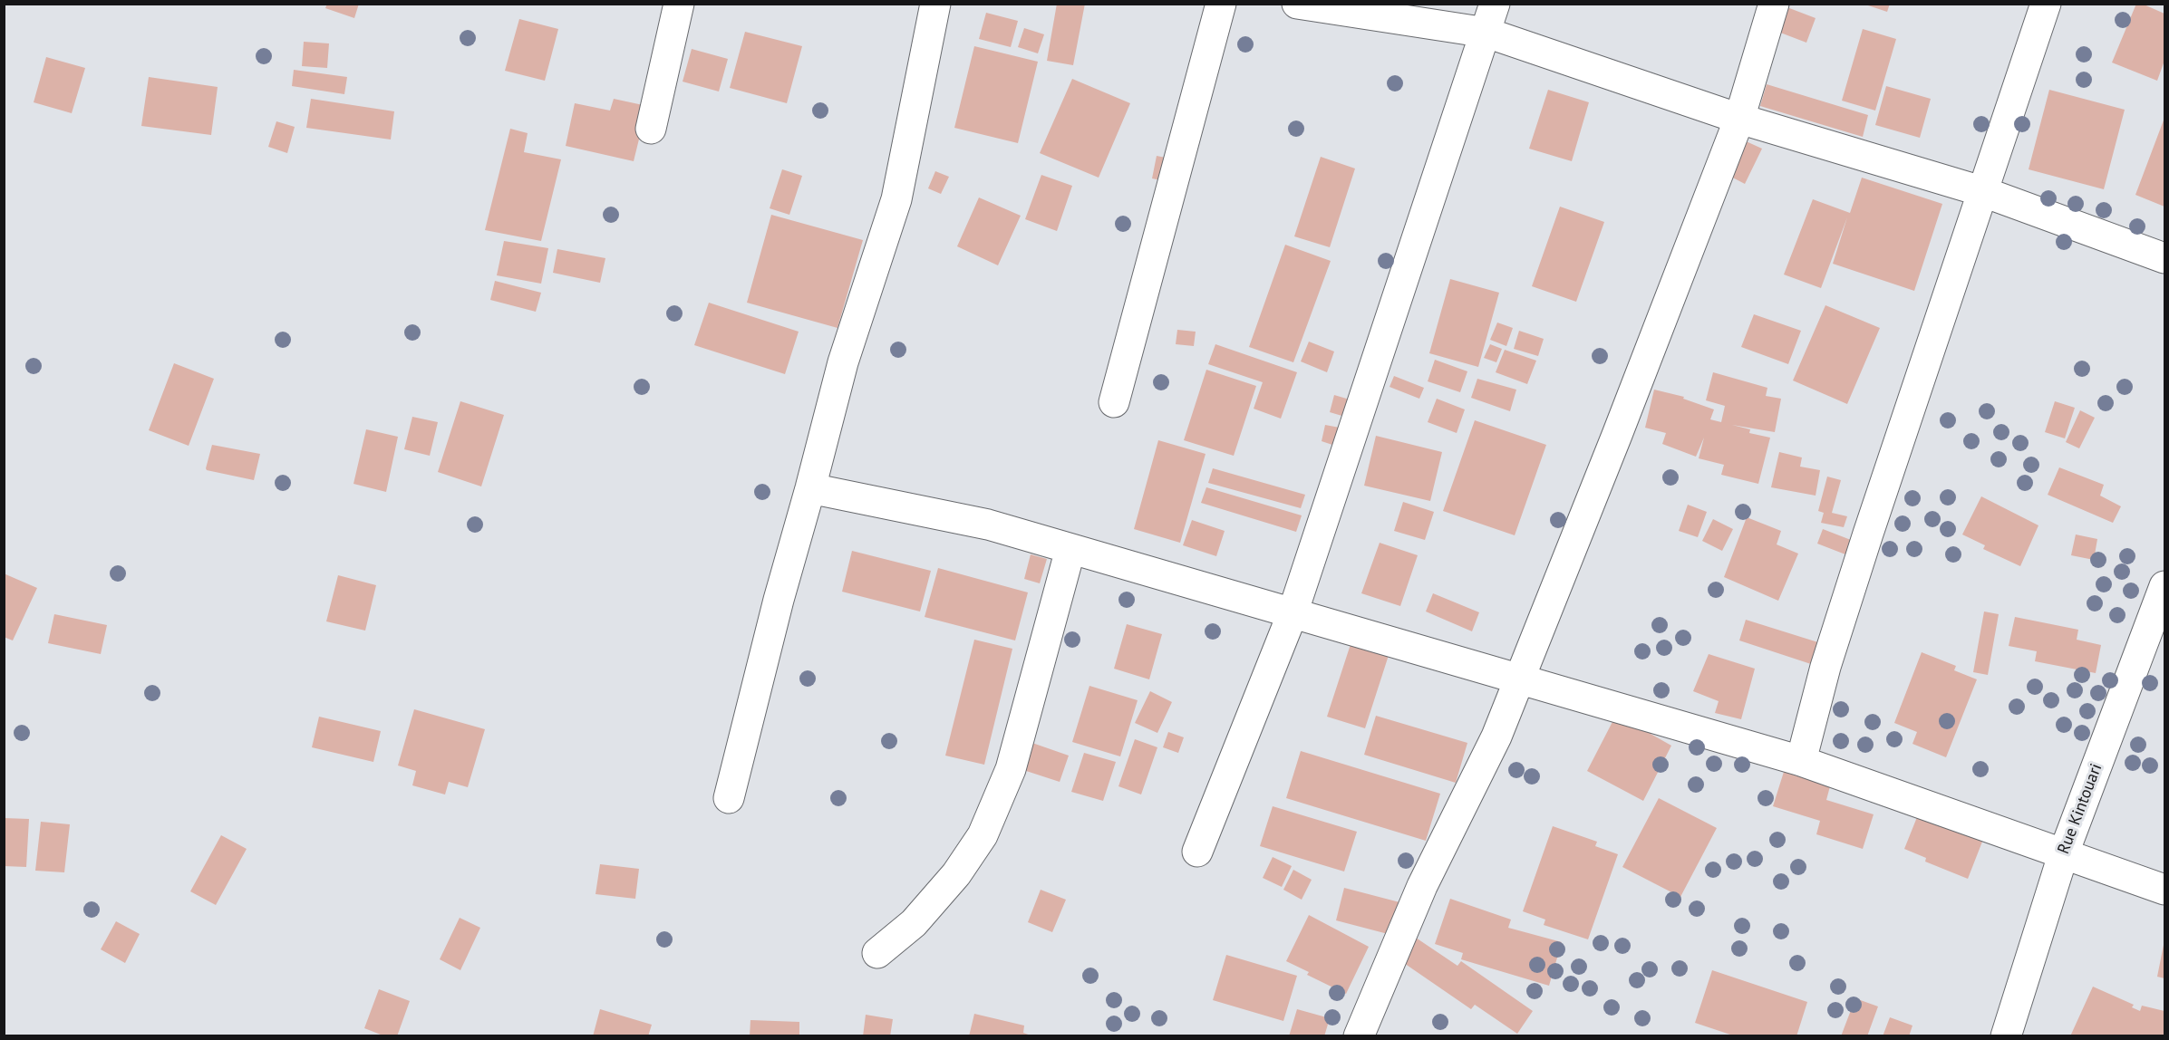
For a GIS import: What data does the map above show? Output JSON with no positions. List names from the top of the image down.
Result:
{
  "streets": {
    "street": ["Rue Kintouari"]
  }
}
